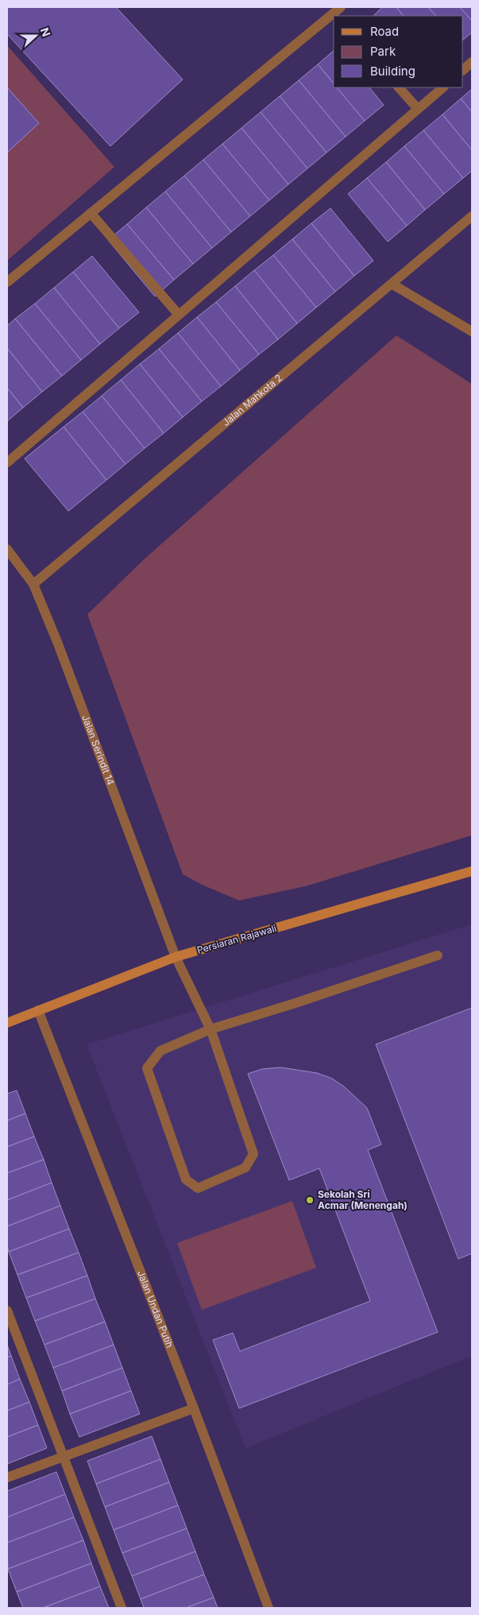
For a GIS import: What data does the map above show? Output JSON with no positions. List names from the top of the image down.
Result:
{
  "streets": {
    "street": [
      "Jalan Mahkota 2",
      "Jalan Serindit 14",
      "Persiaran Rajawali",
      "Jalan Undan Putih"
    ]
  },
  "crossings": [
    ["Jalan Mahkota 2", "Jalan Serindit 14"],
    ["Jalan Serindit 14", "Persiaran Rajawali"],
    ["Persiaran Rajawali", "Jalan Undan Putih"]
  ],
  "places": ["Sekolah Sri Acmar (Menengah)"],
  "legend": ["Road", "Park", "Building"],
  "north": "right"
}
